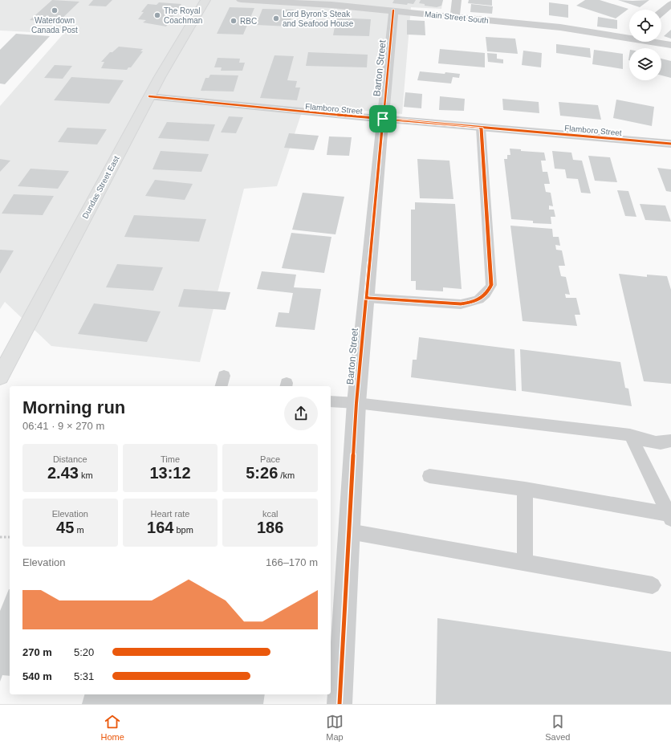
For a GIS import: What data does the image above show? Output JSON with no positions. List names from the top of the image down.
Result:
{
  "streets": {
    "main road": ["Dundas Street East"],
    "street": ["Main Street South", "Barton Street", "Flamboro Street"]
  },
  "crossings": [
    ["Main Street South", "Barton Street"],
    ["Barton Street", "Flamboro Street"],
    ["Flamboro Street", "Dundas Street East"]
  ],
  "places": [
    "Waterdown Canada Post",
    "The Royal Coachman",
    "Lord Byron's Steak and Seafood House",
    "RBC"
  ],
  "page": {
    "heading": ["Morning run", "06:41 · 9 × 270 m"],
    "stats": [
      ["Distance", "2.43 km"],
      ["Time", "13:12"],
      ["Pace", "5:26 /km"],
      ["Elevation", "45 m"],
      ["Heart rate", "164 bpm"],
      ["kcal", "186"]
    ],
    "chart": ["Elevation", "166–170 m"],
    "list": [
      {
        "name": "270 m",
        "note": "5:20"
      },
      {
        "name": "540 m",
        "note": "5:31"
      }
    ],
    "tabs": ["Home", "Map", "Saved"]
  }
}
